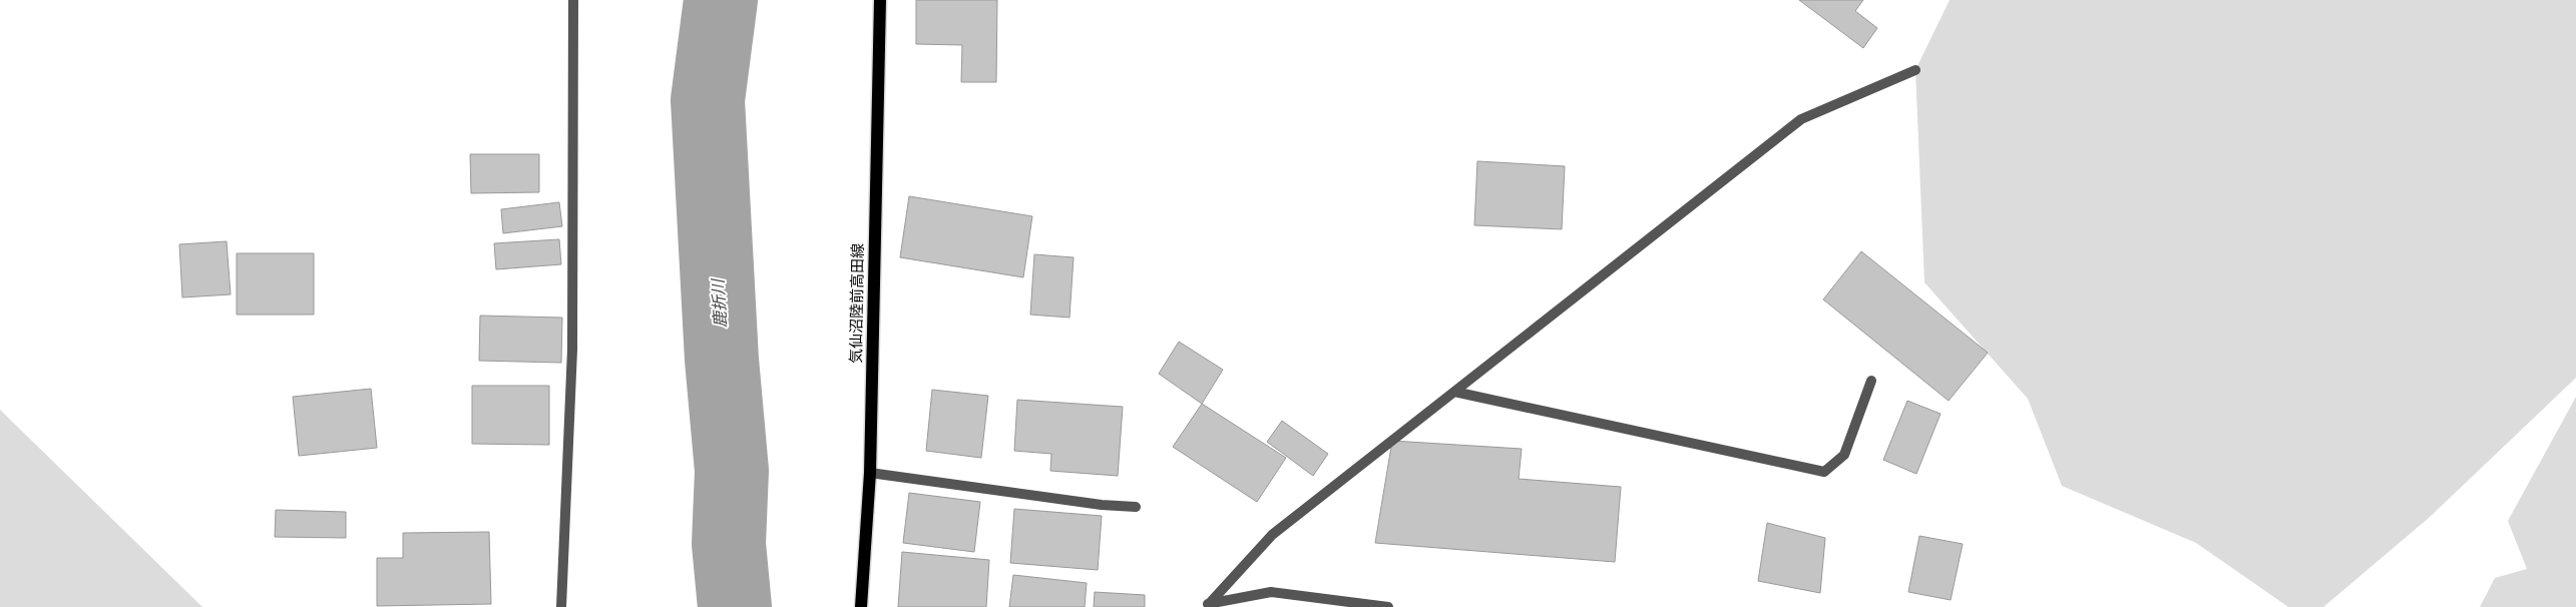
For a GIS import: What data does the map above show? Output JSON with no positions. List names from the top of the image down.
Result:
{
  "streets": {
    "main road": ["気仙沼陸前高田線"]
  },
  "water": ["鹿折川"]
}
